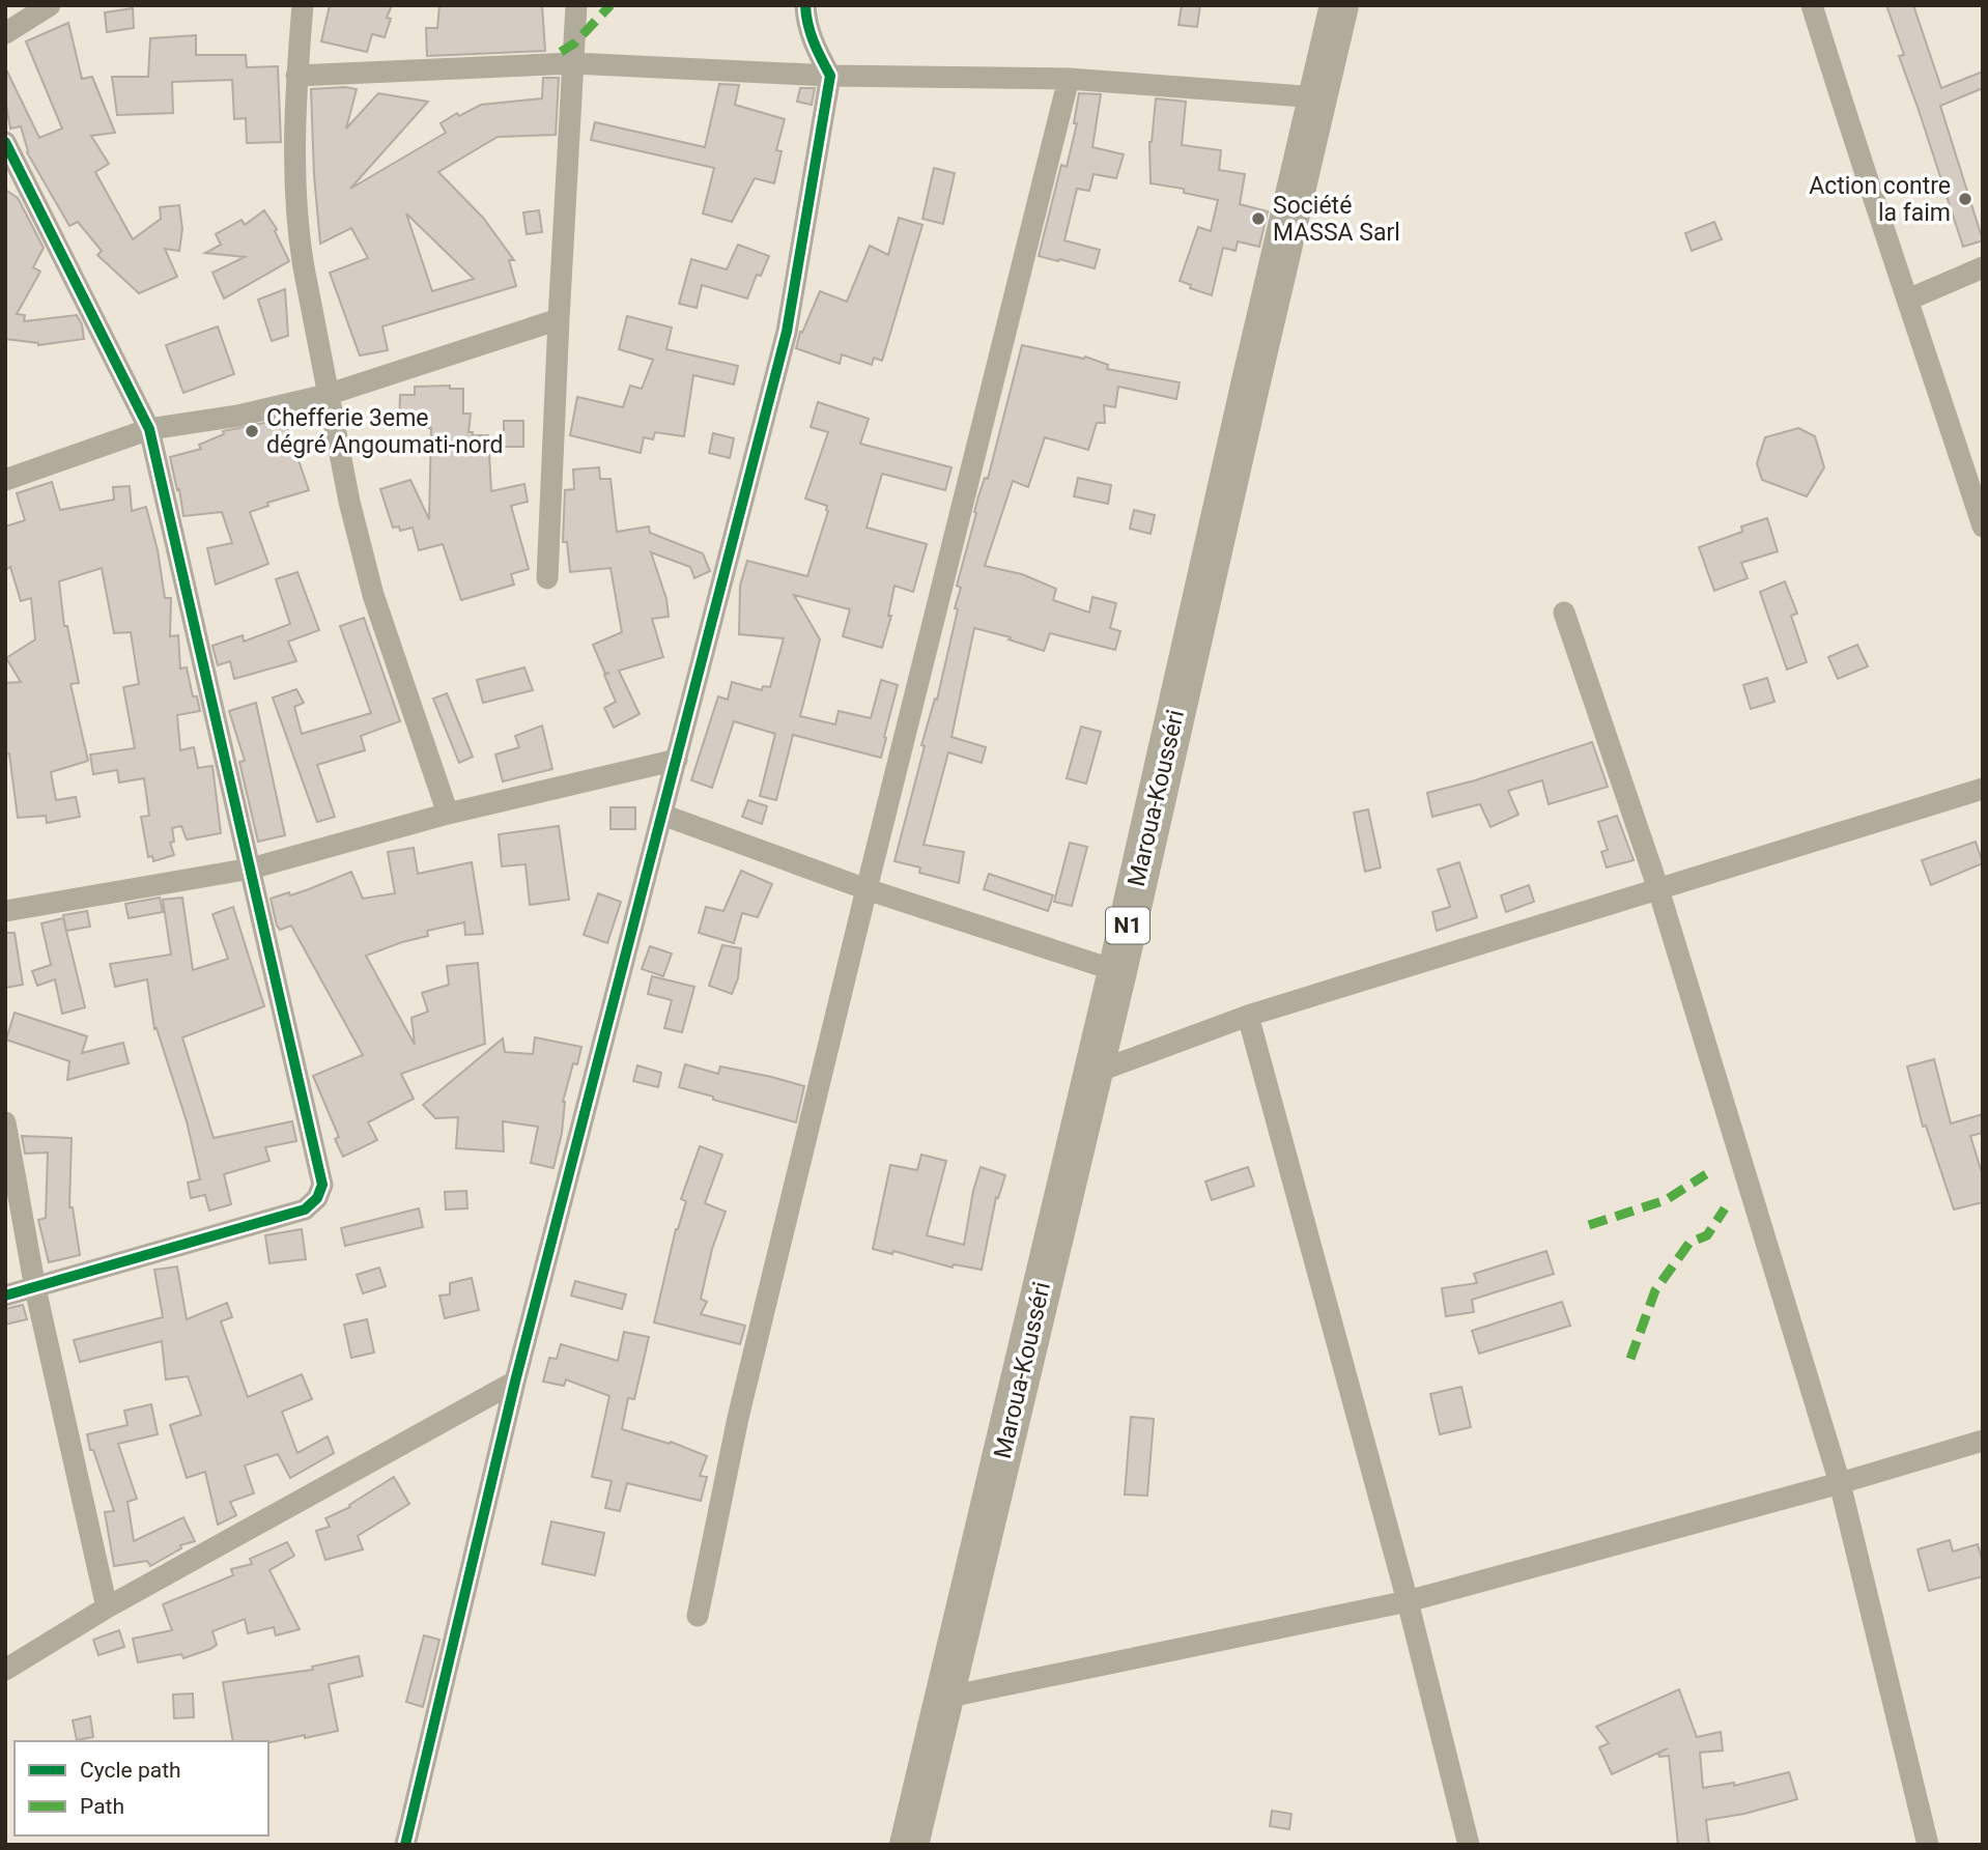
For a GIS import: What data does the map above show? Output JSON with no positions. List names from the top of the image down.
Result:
{
  "streets": {
    "highway": ["Maroua-Kousséri", "N1"]
  },
  "places": ["Action contre la faim", "Société MASSA Sarl", "Chefferie 3eme dégré Angoumati-nord"],
  "legend": ["Cycle path", "Path"]
}
